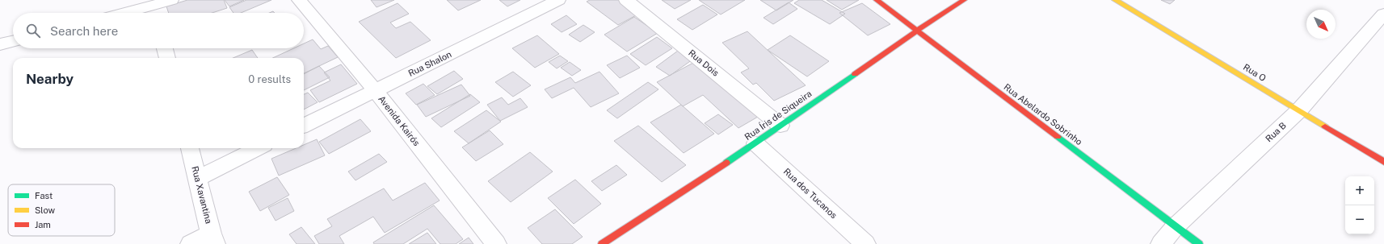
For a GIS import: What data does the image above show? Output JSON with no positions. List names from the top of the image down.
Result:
{
  "streets": {
    "street": [
      "Rua Dois",
      "Rua Shalon",
      "Rua O",
      "Rua Abelardo Sobrinho",
      "Rua Íris de Siqueira",
      "Avenida Kairós",
      "Rua B",
      "Rua dos Tucanos",
      "Rua Xavantina"
    ]
  },
  "crossings": [
    ["Rua Dois", "Rua Íris de Siqueira"],
    ["Rua Shalon", "Avenida Kairós"],
    ["Rua O", "Rua B"],
    ["Rua Abelardo Sobrinho", "Rua Íris de Siqueira"],
    ["Rua Abelardo Sobrinho", "Rua B"],
    ["Rua Íris de Siqueira", "Rua dos Tucanos"]
  ],
  "legend": ["Fast", "Slow", "Jam"],
  "north": "bottom right",
  "page": {
    "search": "Search here",
    "heading": ["Nearby", "0 results"],
    "map_buttons": ["+", "−"]
  }
}
